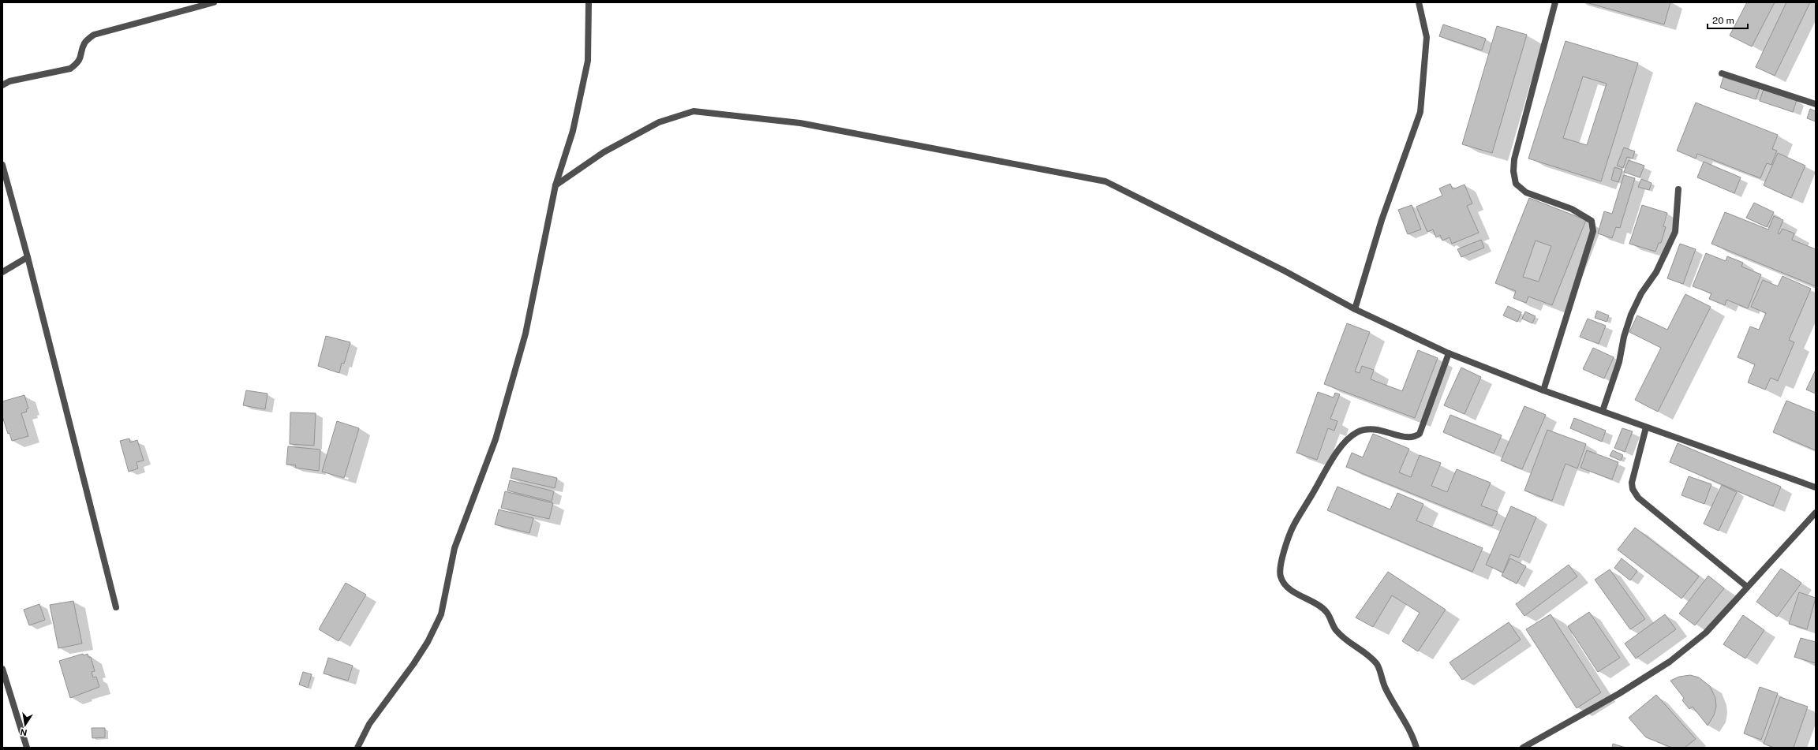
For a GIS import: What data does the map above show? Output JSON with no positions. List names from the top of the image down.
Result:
{
  "scale_bar": "20 m",
  "north": "bottom"
}
